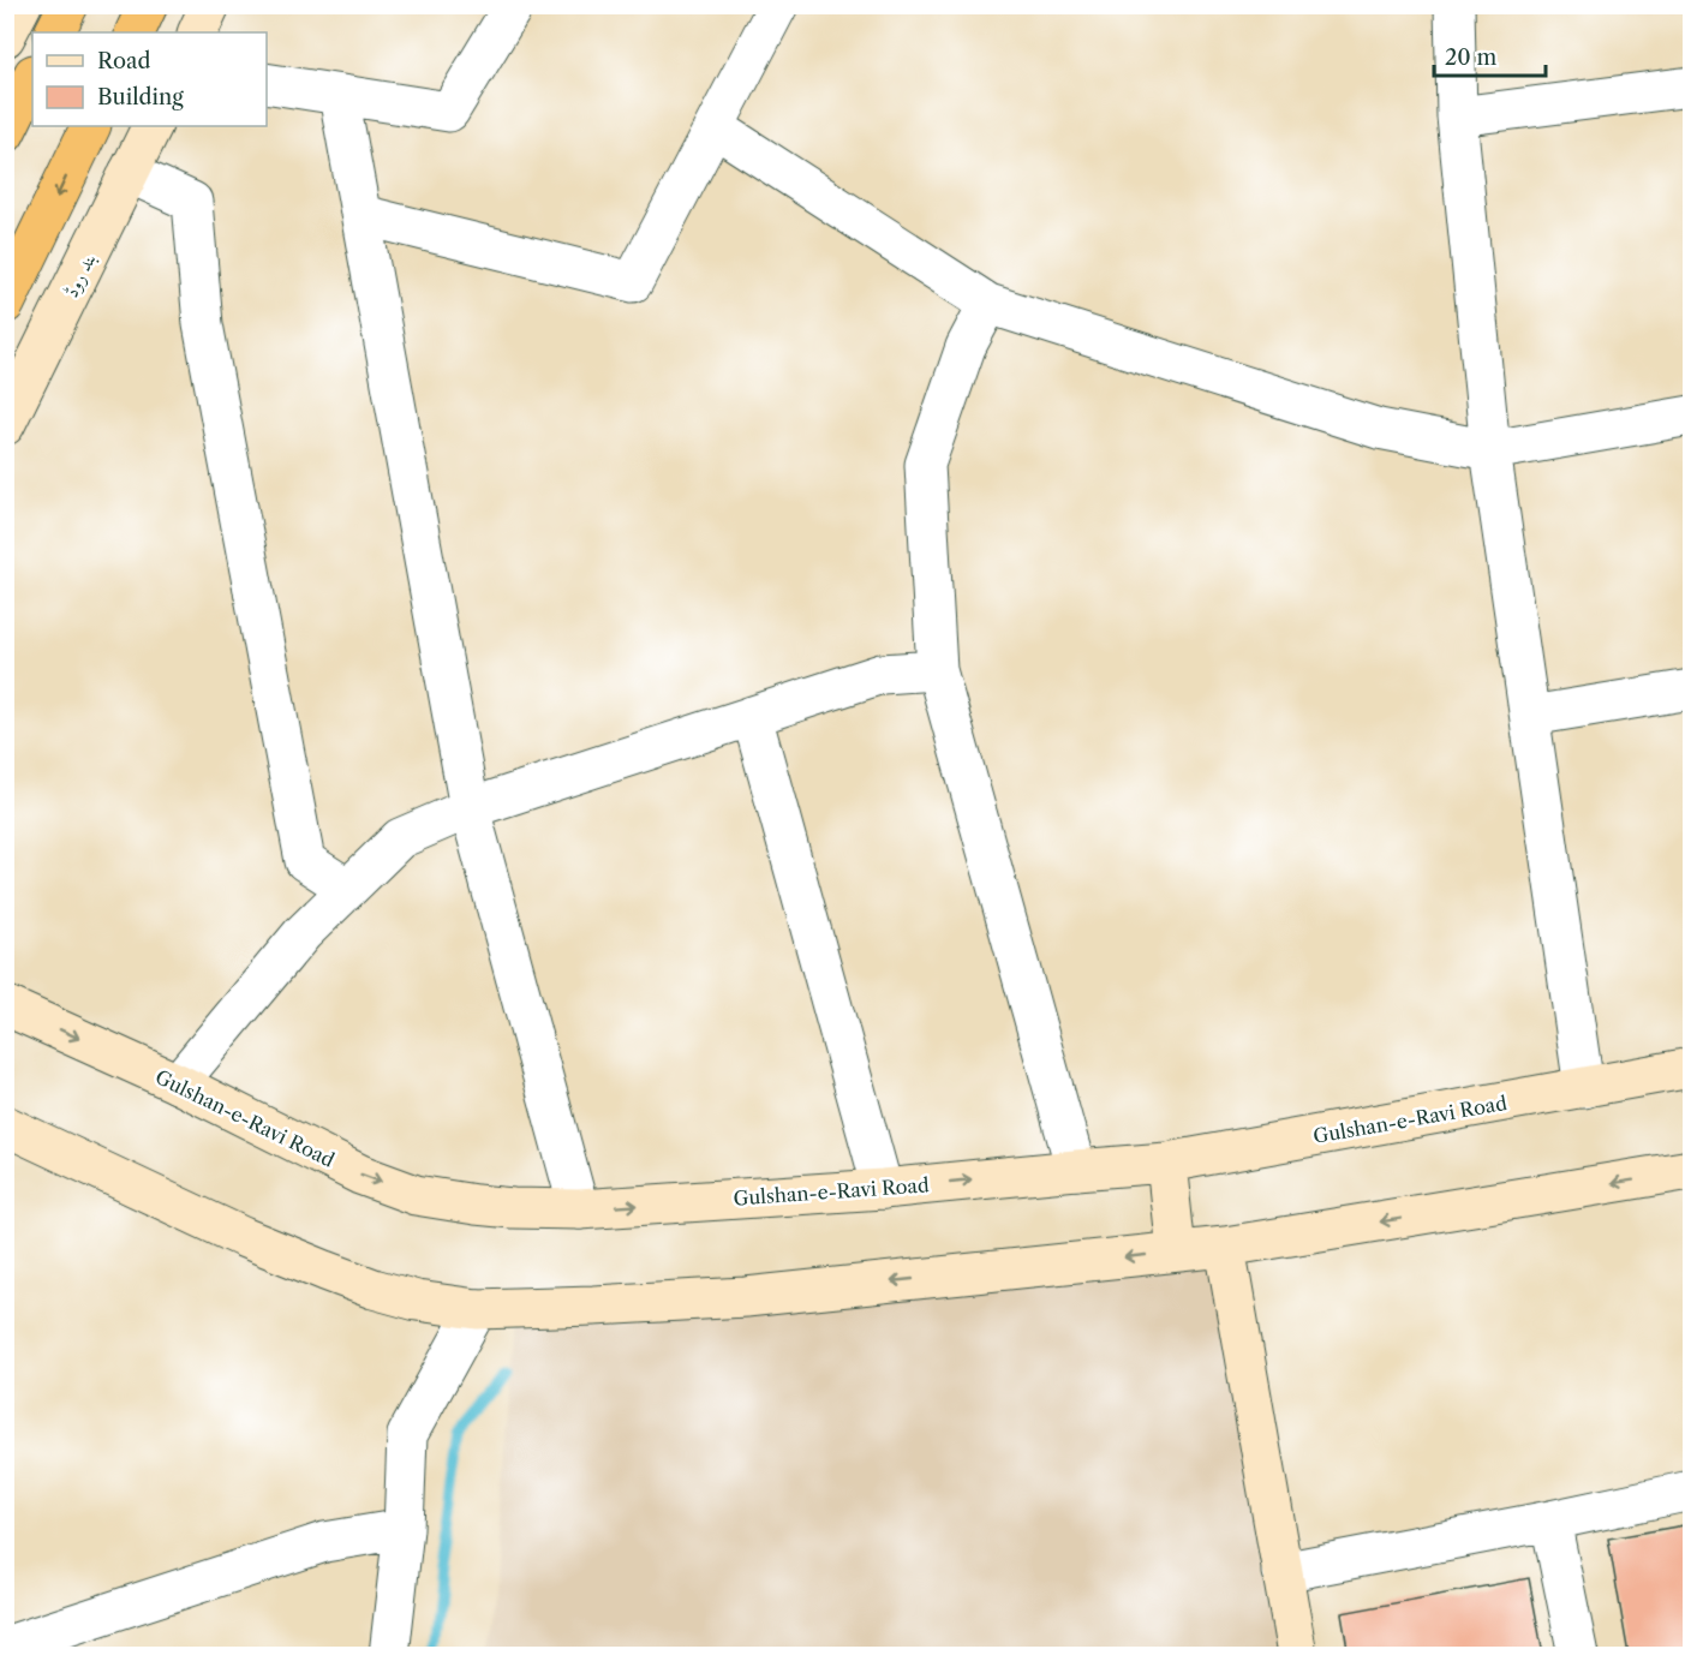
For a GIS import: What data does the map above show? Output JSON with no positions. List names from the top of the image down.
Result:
{
  "streets": {
    "main road": ["بند روڈ", "Gulshan-e-Ravi Road"]
  },
  "legend": ["Road", "Building"],
  "scale_bar": "20 m"
}
